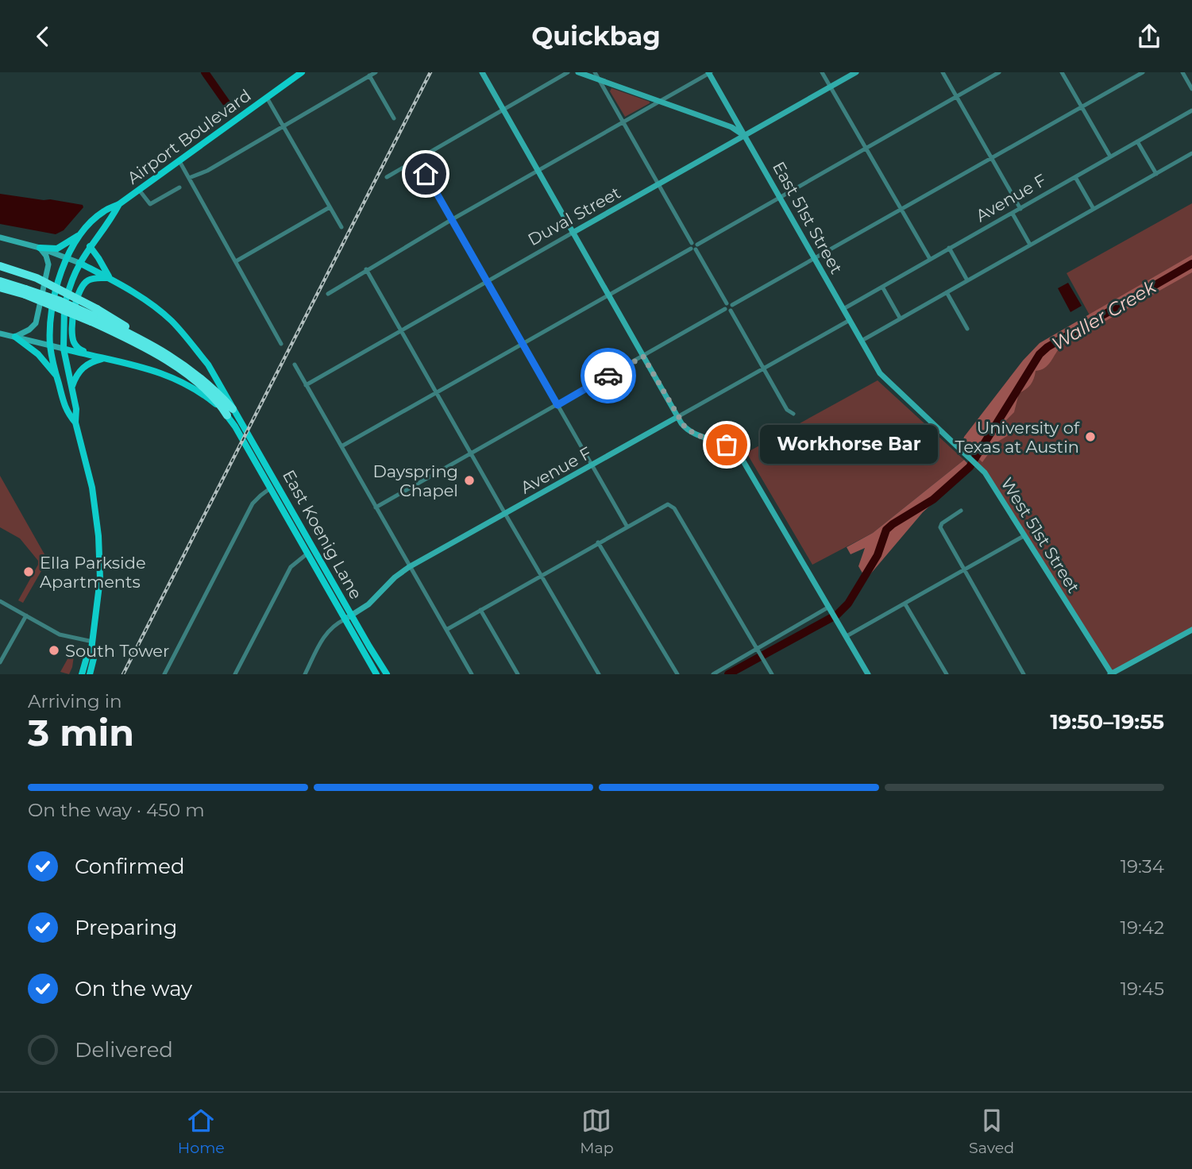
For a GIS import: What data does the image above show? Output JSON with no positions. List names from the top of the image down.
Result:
{
  "streets": {
    "main road": ["Airport Boulevard", "East Koenig Lane"],
    "street": [
      "Avenue F",
      "Duval Street",
      "East 51st Street",
      "West 51st Street"
    ]
  },
  "crossings": [
    ["Avenue F", "East 51st Street"],
    ["Avenue F", "East Koenig Lane"],
    ["Duval Street", "East 51st Street"],
    ["East 51st Street", "West 51st Street"]
  ],
  "water": ["Waller Creek"],
  "places": [
    "University of Texas at Austin",
    "Workhorse Bar",
    "Dayspring Chapel",
    "Ella Parkside Apartments",
    "South Tower"
  ],
  "page": {
    "header": "Quickbag",
    "bubble": "Workhorse Bar",
    "heading": ["3 min", "Arriving in", "19:50–19:55"],
    "bar": "On the way · 450 m",
    "list": [
      ["Confirmed", "19:34"],
      ["Preparing", "19:42"],
      ["On the way", "19:45"],
      "Delivered"
    ],
    "tabs": ["Home", "Map", "Saved"]
  }
}
